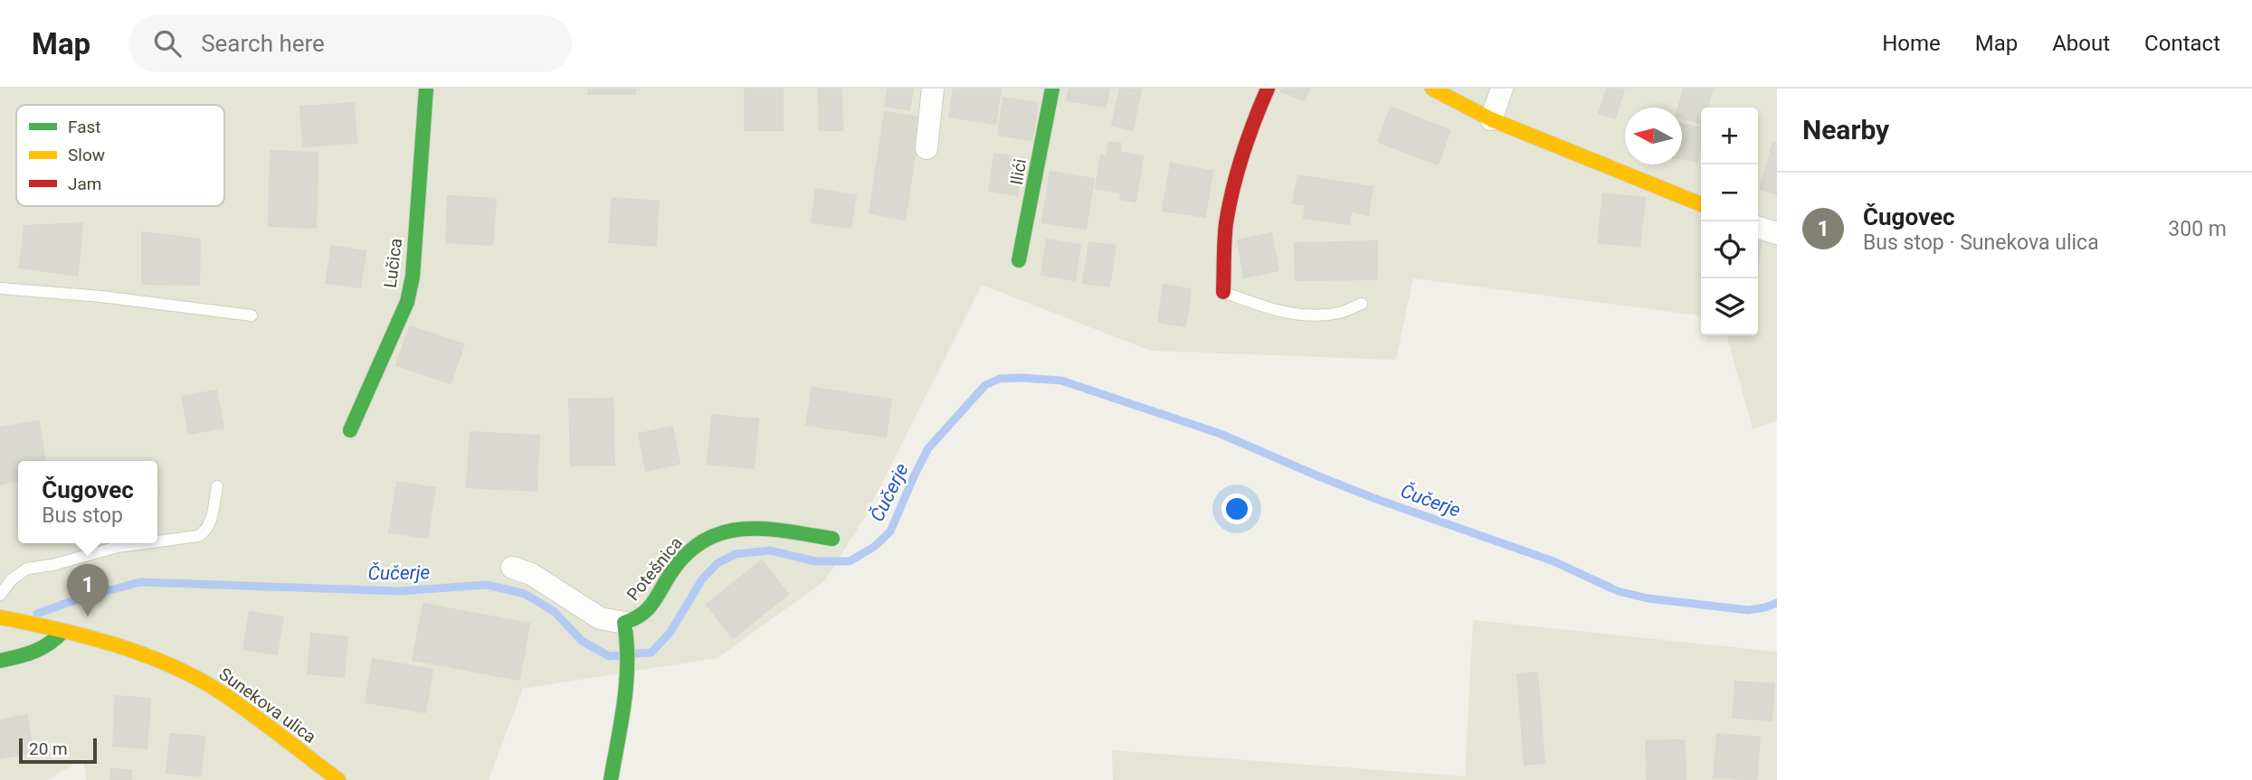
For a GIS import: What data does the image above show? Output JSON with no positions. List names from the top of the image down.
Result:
{
  "streets": {
    "street": [
      "Ilići",
      "Lučica",
      "Potešnica",
      "Sunekova ulica"
    ]
  },
  "water": ["Čučerje"],
  "legend": ["Fast", "Slow", "Jam"],
  "scale_bar": "20 m",
  "north": "left",
  "page": {
    "header": "Map",
    "search": "Search here",
    "nav": [
      "Home",
      "Map",
      "About",
      "Contact"
    ],
    "heading": "Nearby",
    "map_buttons": ["+", "−"],
    "list": [
      {
        "mark": "1",
        "name": "Čugovec",
        "note": "Bus stop · Sunekova ulica",
        "value": "300 m"
      }
    ],
    "popup": ["Čugovec", "Bus stop"],
    "pins": "1",
    "scale": "20 m"
  }
}
